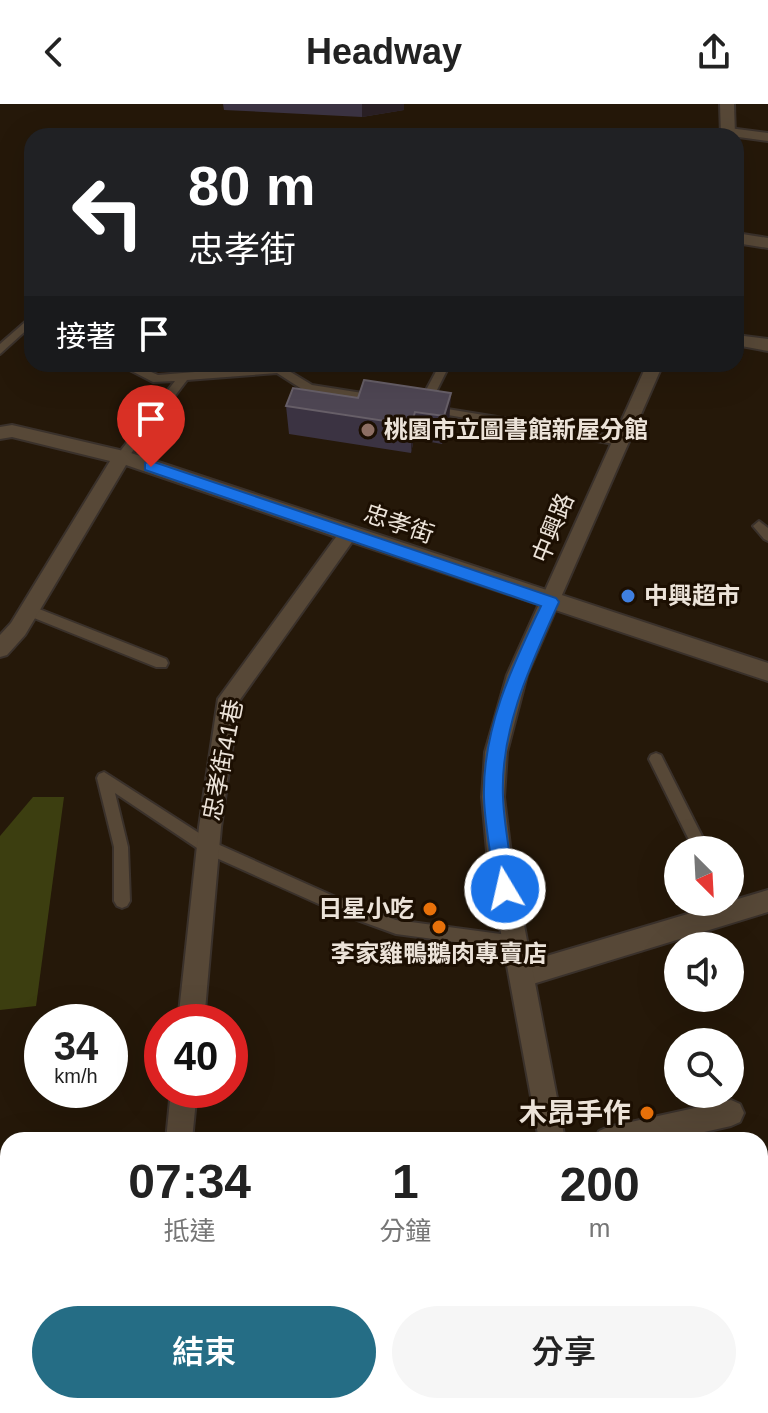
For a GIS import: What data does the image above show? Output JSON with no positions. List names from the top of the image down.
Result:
{
  "streets": {
    "street": ["忠孝街", "中興路", "忠孝街41巷"]
  },
  "crossings": [
    ["忠孝街", "中興路"],
    ["忠孝街", "忠孝街41巷"]
  ],
  "places": [
    "桃園市立圖書館新屋分館",
    "中興超市",
    "日星小吃",
    "李家雞鴨鵝肉專賣店",
    "木昂手作"
  ],
  "north": "bottom right",
  "page": {
    "header": "Headway",
    "turn": ["80 m", "忠孝街"],
    "then": "接著",
    "speed": "34 km/h",
    "limit": "40",
    "eta": [
      "07:34",
      "抵達",
      "1",
      "分鐘",
      "200",
      "m"
    ],
    "buttons": ["結束", "分享"]
  }
}
